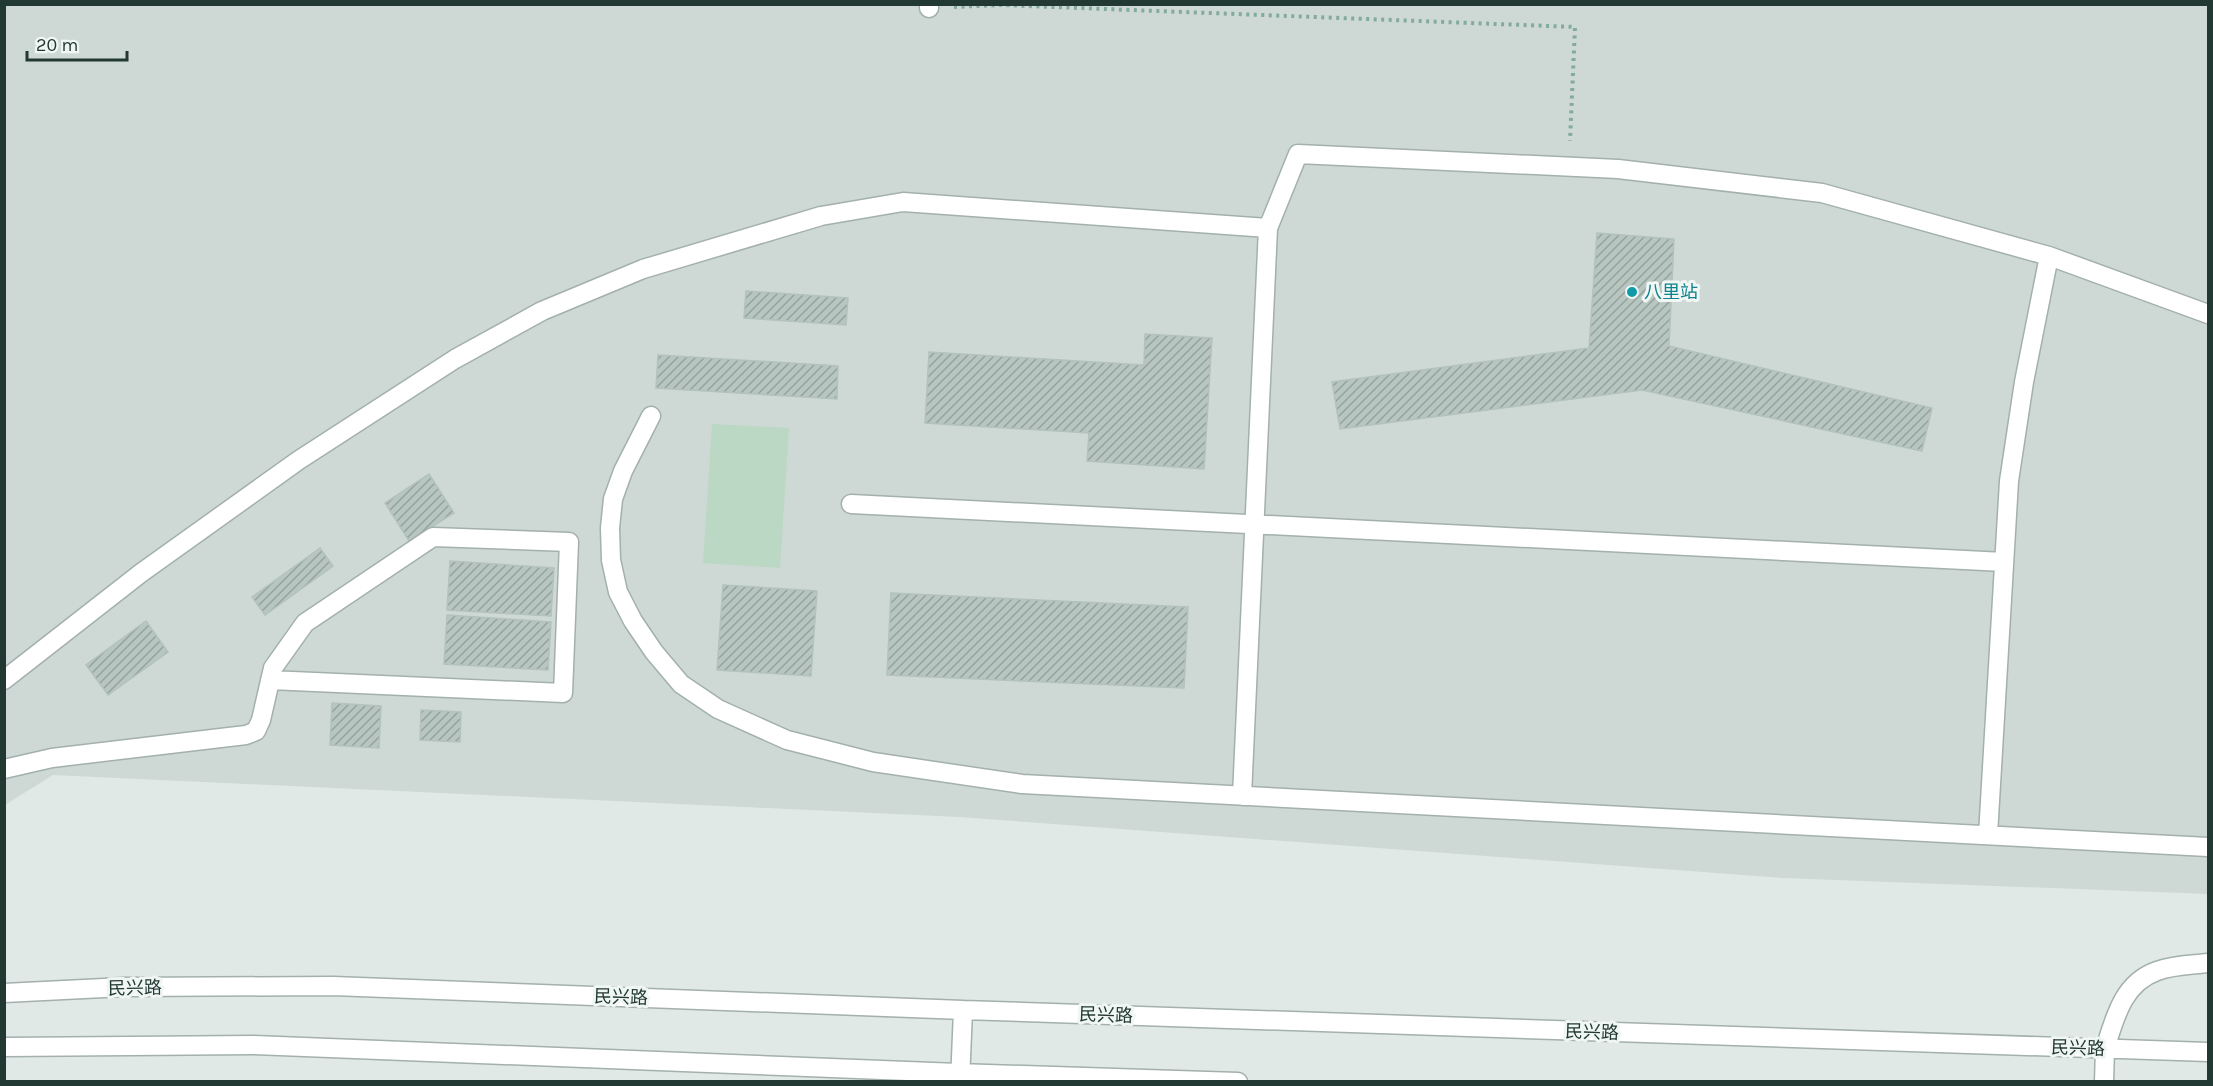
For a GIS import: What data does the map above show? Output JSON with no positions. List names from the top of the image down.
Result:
{
  "streets": {
    "street": ["民兴路"]
  },
  "places": ["八里站"],
  "scale_bar": "20 m"
}
